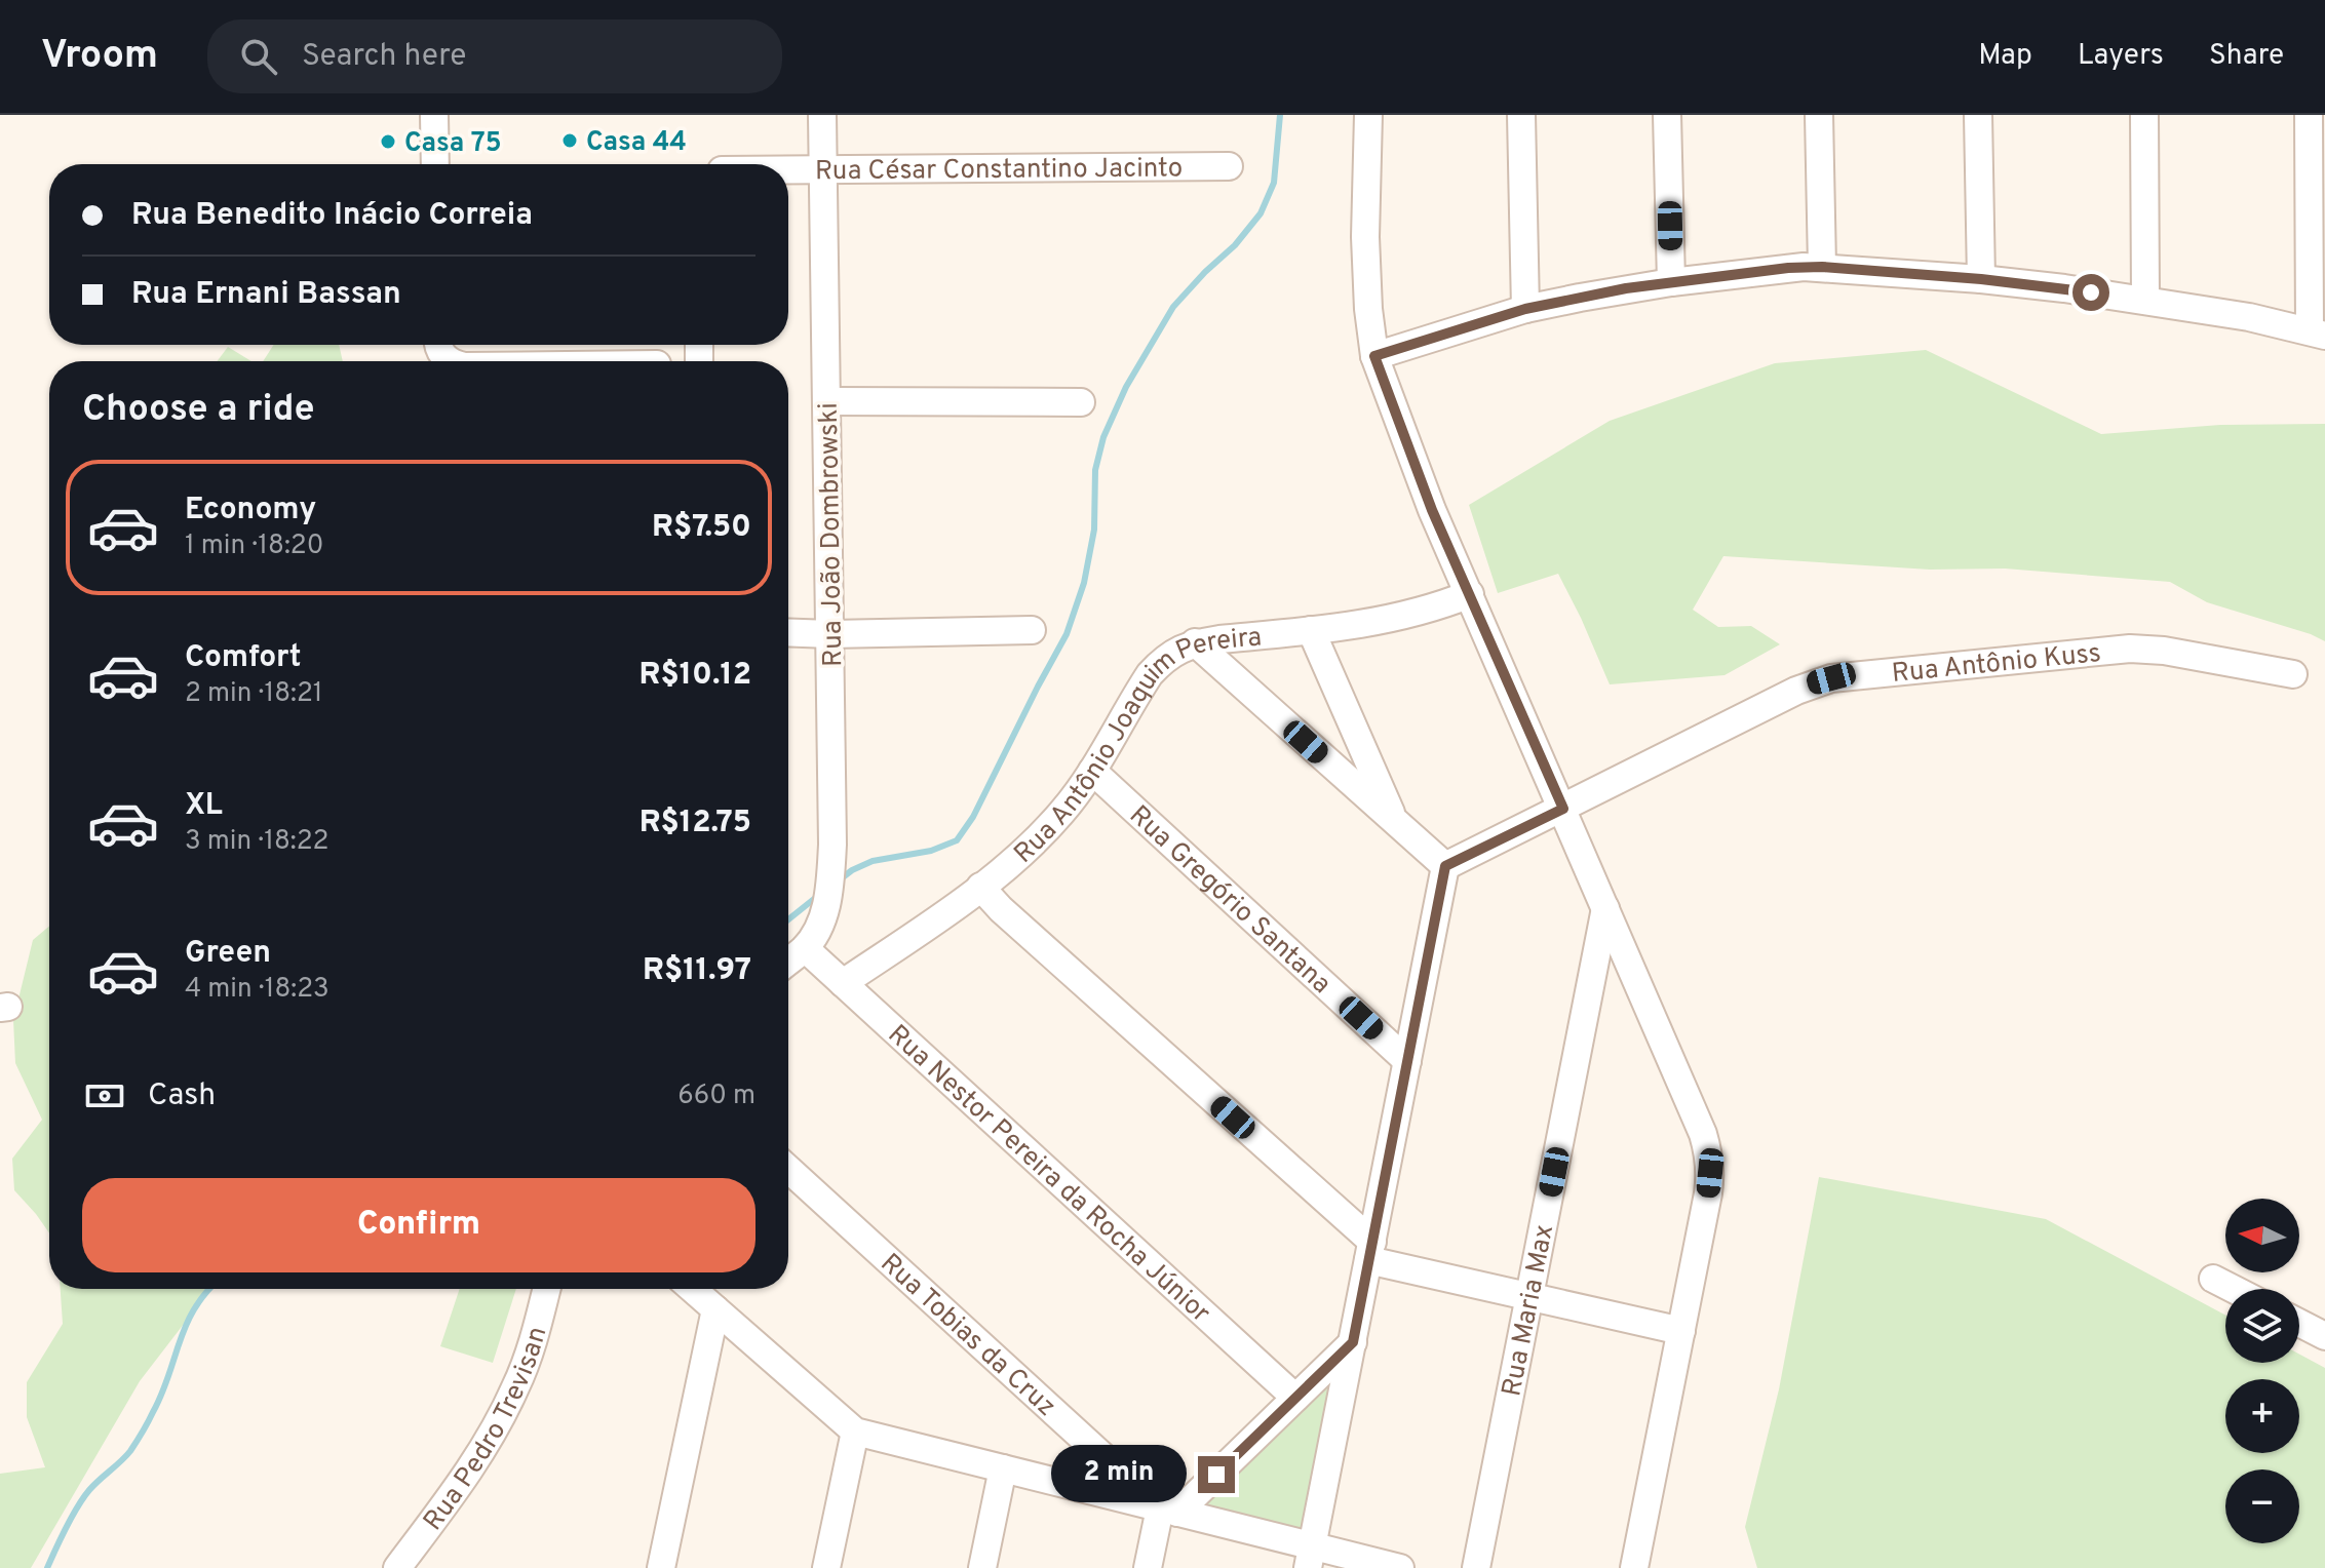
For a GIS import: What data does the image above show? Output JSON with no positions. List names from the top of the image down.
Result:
{
  "streets": {
    "street": [
      "Rua César Constantino Jacinto",
      "Rua João Dombrowski",
      "Rua Antônio Kuss",
      "Rua Antônio Joaquim Pereira",
      "Rua Gregório Santana",
      "Rua Nestor Pereira da Rocha Júnior",
      "Rua Maria Max",
      "Rua Tobias da Cruz",
      "Rua Pedro Trevisan"
    ]
  },
  "crossings": [
    ["Rua César Constantino Jacinto", "Rua João Dombrowski"],
    ["Rua João Dombrowski", "Rua Nestor Pereira da Rocha Júnior"],
    ["Rua Antônio Joaquim Pereira", "Rua Gregório Santana"],
    ["Rua Antônio Joaquim Pereira", "Rua Nestor Pereira da Rocha Júnior"]
  ],
  "places": ["Casa 44", "Casa 75"],
  "north": "left",
  "page": {
    "header": "Vroom",
    "search": "Search here",
    "nav": ["Map", "Layers", "Share"],
    "banner": ["Rua Benedito Inácio Correia", "Rua Ernani Bassan"],
    "heading": "Choose a ride",
    "list": [
      {
        "name": "Economy",
        "note": "1 min · 18:20",
        "value": "R$7.50"
      },
      {
        "name": "Comfort",
        "note": "2 min · 18:21",
        "value": "R$10.12"
      },
      {
        "name": "XL",
        "note": "3 min · 18:22",
        "value": "R$12.75"
      },
      {
        "name": "Green",
        "note": "4 min · 18:23",
        "value": "R$11.97"
      }
    ],
    "pay": ["Cash", "660 m"],
    "buttons": "Confirm",
    "map_buttons": ["+", "−"],
    "bubble": "2 min"
  }
}
